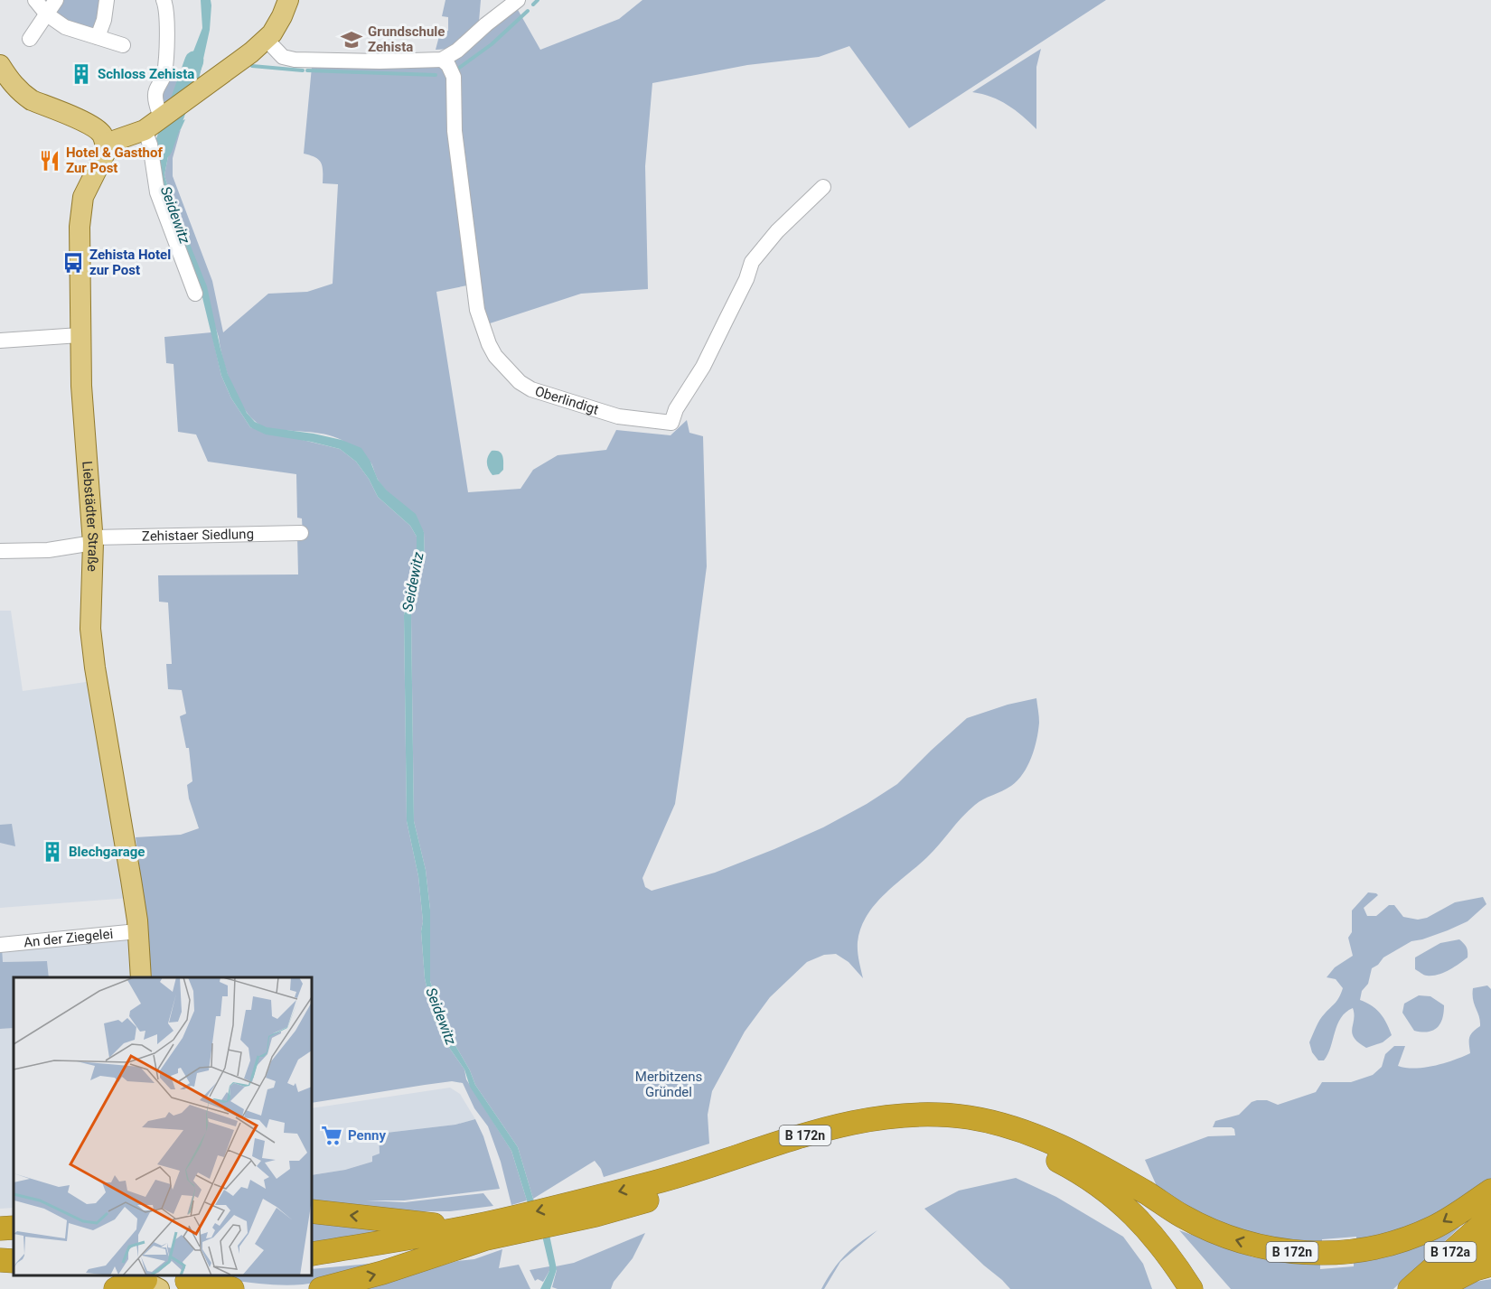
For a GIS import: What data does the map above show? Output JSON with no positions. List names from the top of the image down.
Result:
{
  "streets": {
    "highway": ["B 172n", "B 172a"],
    "main road": ["Liebstädter Straße"],
    "street": ["Oberlindigt", "Zehistaer Siedlung", "An der Ziegelei"]
  },
  "crossings": [
    ["Liebstädter Straße", "Zehistaer Siedlung"],
    ["Liebstädter Straße", "An der Ziegelei"]
  ],
  "water": ["Seidewitz"],
  "parks": ["Merbitzens Gründel"],
  "places": {
    "school or university": ["Grundschule Zehista"],
    "building": ["Schloss Zehista", "Blechgarage"],
    "restaurant": ["Hotel & Gasthof Zur Post"],
    "bus stop": ["Zehista Hotel zur Post"],
    "supermarket": ["Penny"]
  }
}
